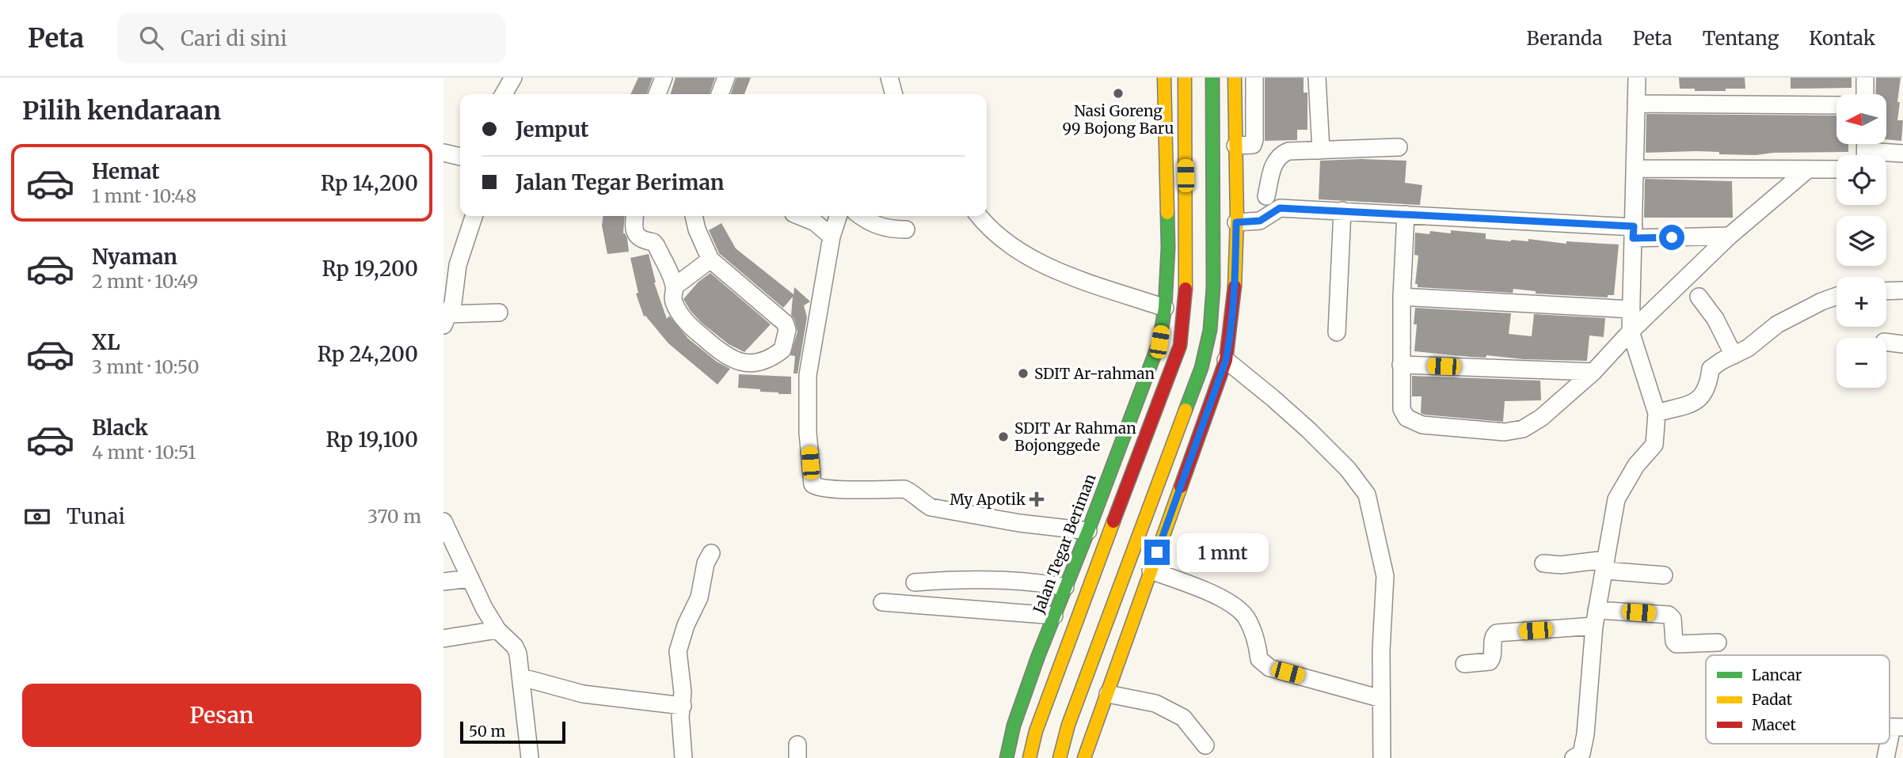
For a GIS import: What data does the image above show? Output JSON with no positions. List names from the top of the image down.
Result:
{
  "streets": {
    "main road": ["Jalan Tegar Beriman"]
  },
  "places": {
    "other": ["Nasi Goreng 99 Bojong Baru", "SDIT Ar-rahman", "SDIT Ar Rahman Bojonggede"],
    "health": ["My Apotik"]
  },
  "legend": ["Lancar", "Padat", "Macet"],
  "scale_bar": "50 m",
  "north": "left",
  "page": {
    "header": "Peta",
    "search": "Cari di sini",
    "nav": [
      "Beranda",
      "Peta",
      "Tentang",
      "Kontak"
    ],
    "heading": "Pilih kendaraan",
    "map_buttons": ["+", "−"],
    "banner": ["Jemput", "Jalan Tegar Beriman"],
    "list": [
      {
        "name": "Hemat",
        "note": "1 mnt · 10:48",
        "value": "Rp 14,200"
      },
      {
        "name": "Nyaman",
        "note": "2 mnt · 10:49",
        "value": "Rp 19,200"
      },
      {
        "name": "XL",
        "note": "3 mnt · 10:50",
        "value": "Rp 24,200"
      },
      {
        "name": "Black",
        "note": "4 mnt · 10:51",
        "value": "Rp 19,100"
      }
    ],
    "pay": ["Tunai", "370 m"],
    "bubble": "1 mnt",
    "buttons": "Pesan",
    "scale": "50 m"
  }
}
